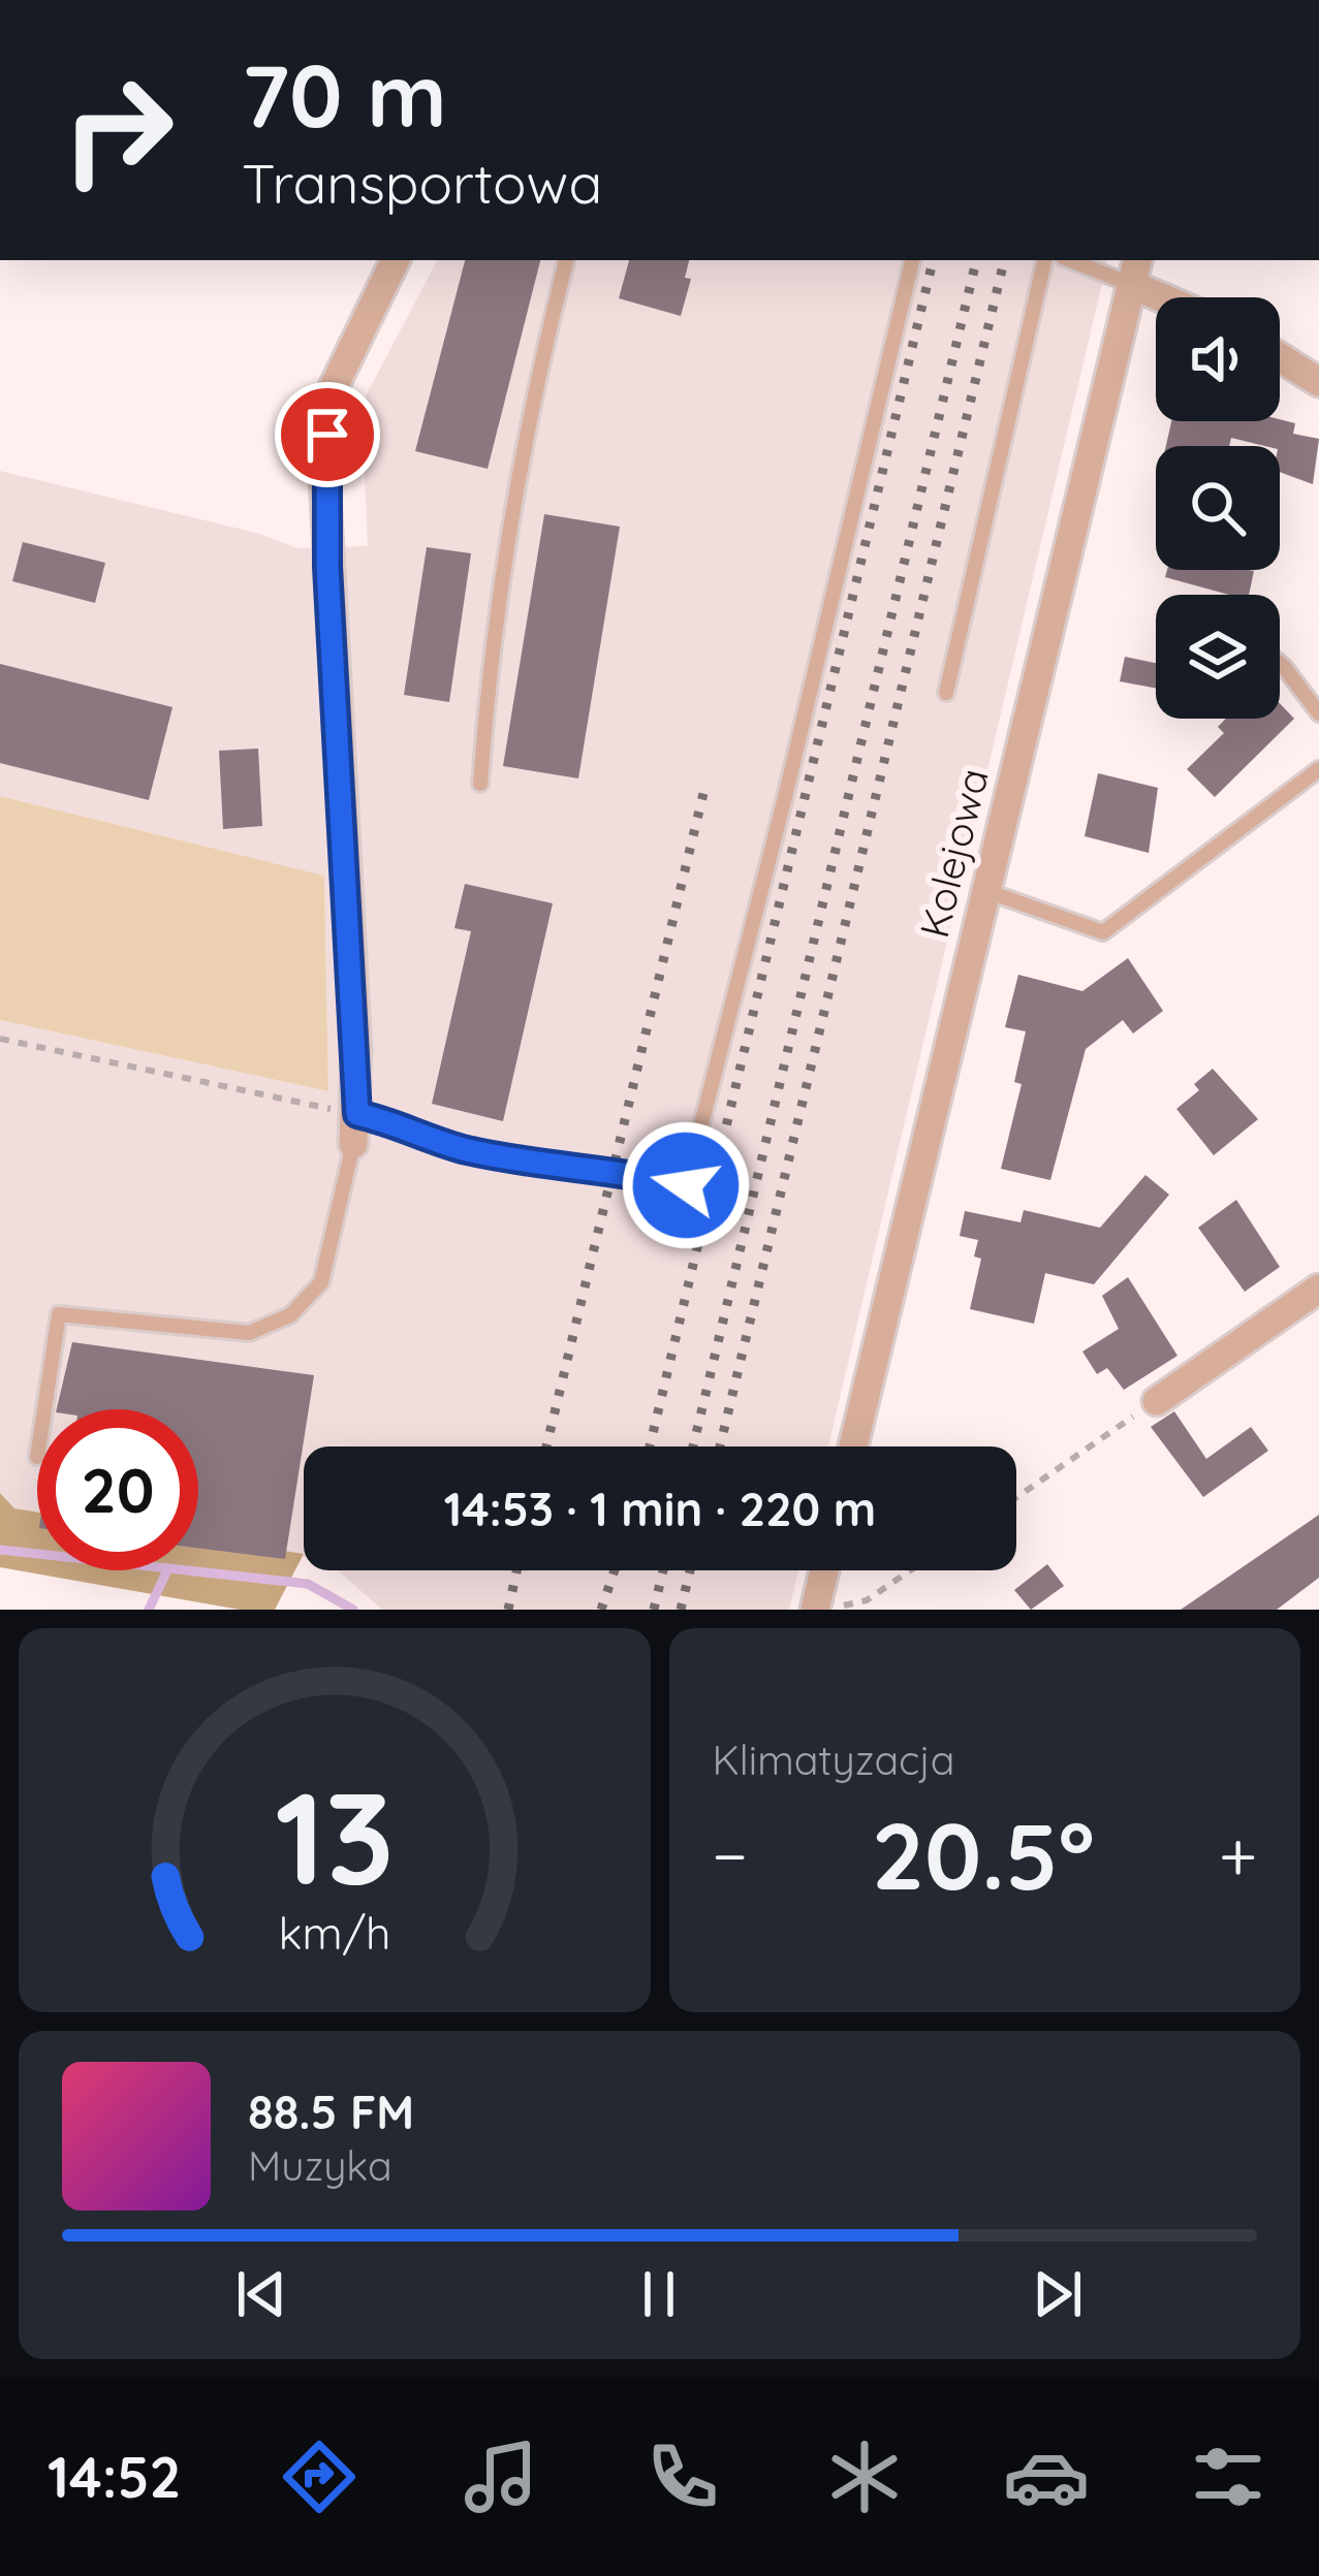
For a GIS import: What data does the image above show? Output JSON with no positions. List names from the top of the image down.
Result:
{
  "streets": {
    "street": ["Kolejowa"]
  },
  "page": {
    "turn": ["70 m", "Transportowa"],
    "limit": "20",
    "trip": "14:53 · 1 min · 220 m",
    "tile": "Klimatyzacja",
    "heat": ["−", "20.5°", "+"],
    "song": ["88.5 FM", "Muzyka"],
    "tabs": "14:52",
    "gauge": ["13", "km/h"]
  }
}
